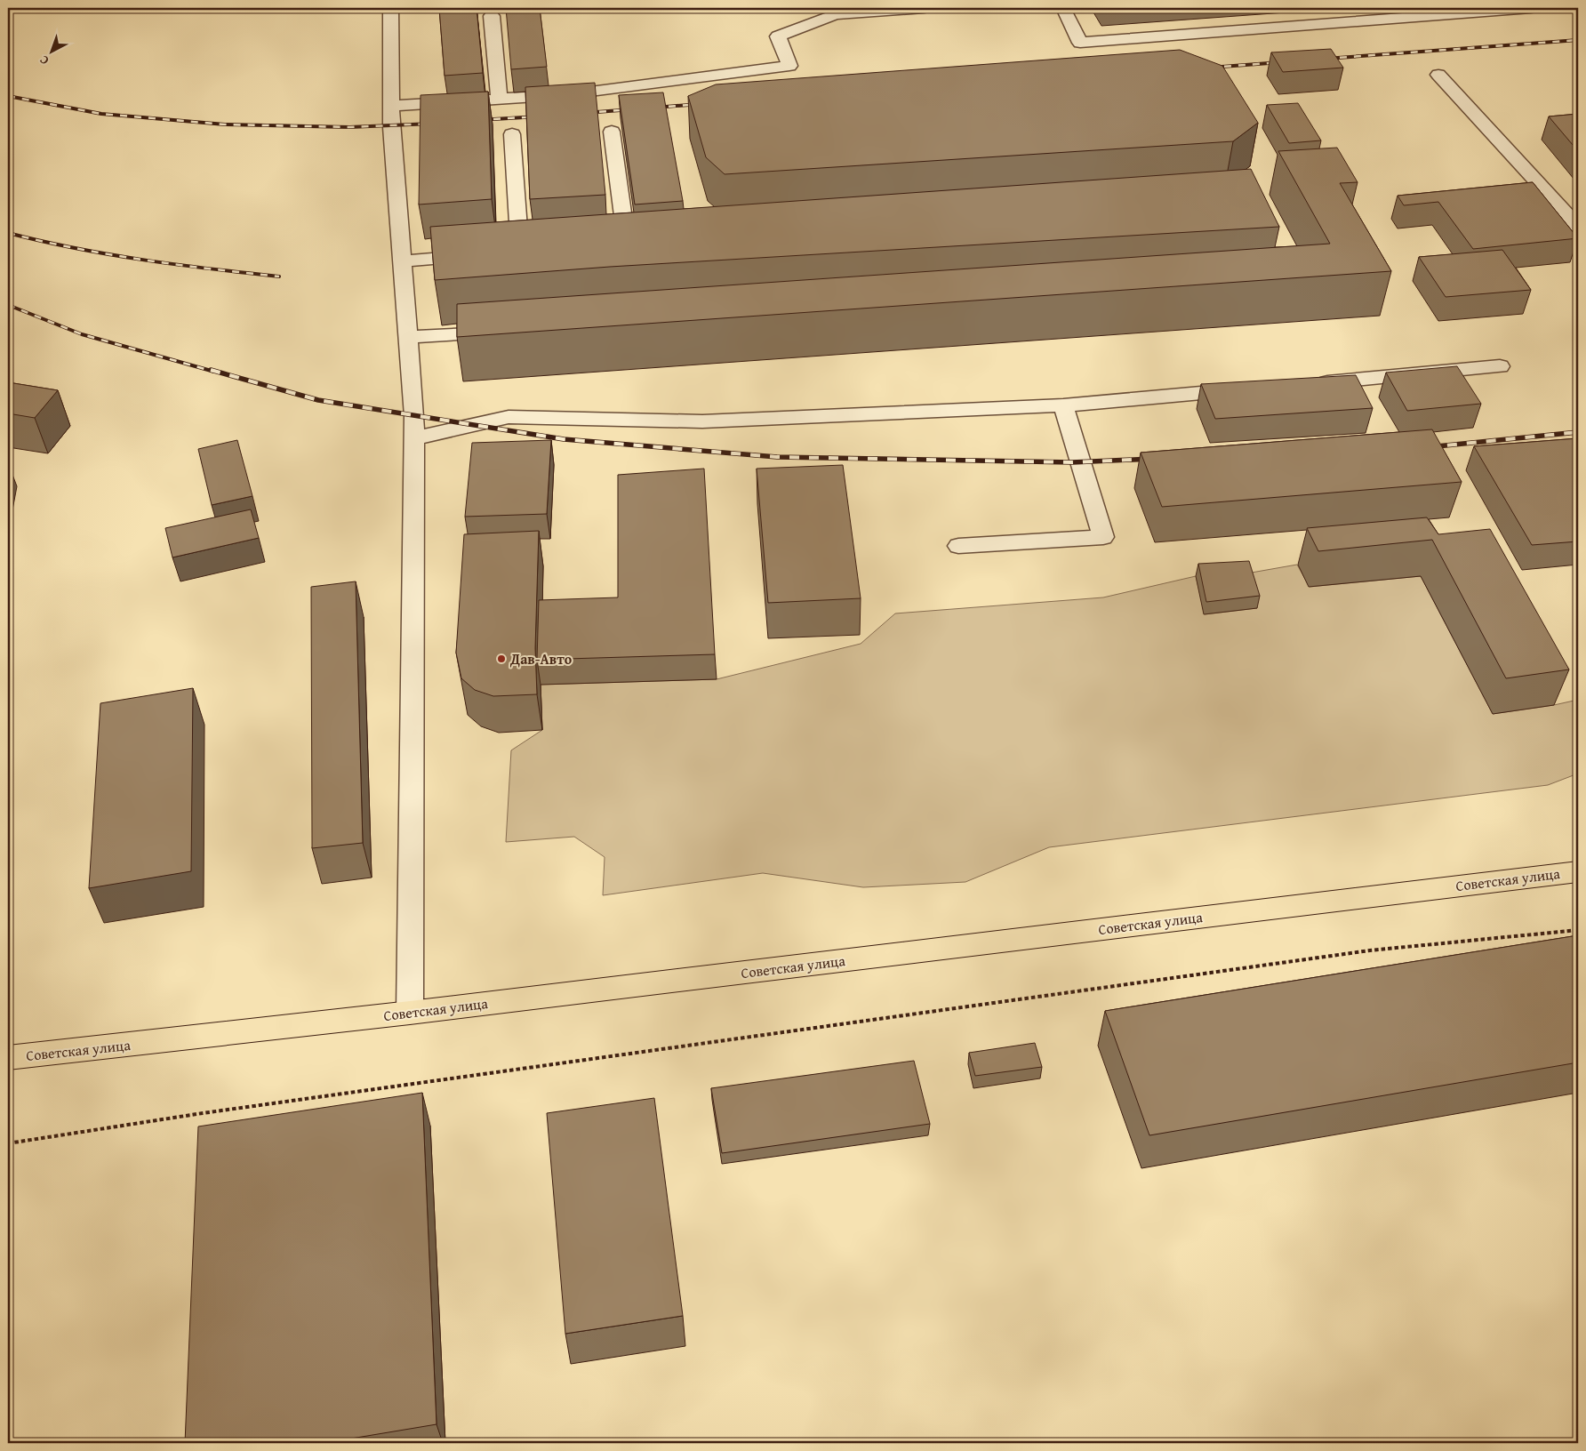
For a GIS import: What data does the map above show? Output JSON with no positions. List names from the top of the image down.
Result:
{
  "streets": {
    "main road": ["Советская улица"]
  },
  "places": ["Дав-Авто"],
  "north": "bottom left"
}
